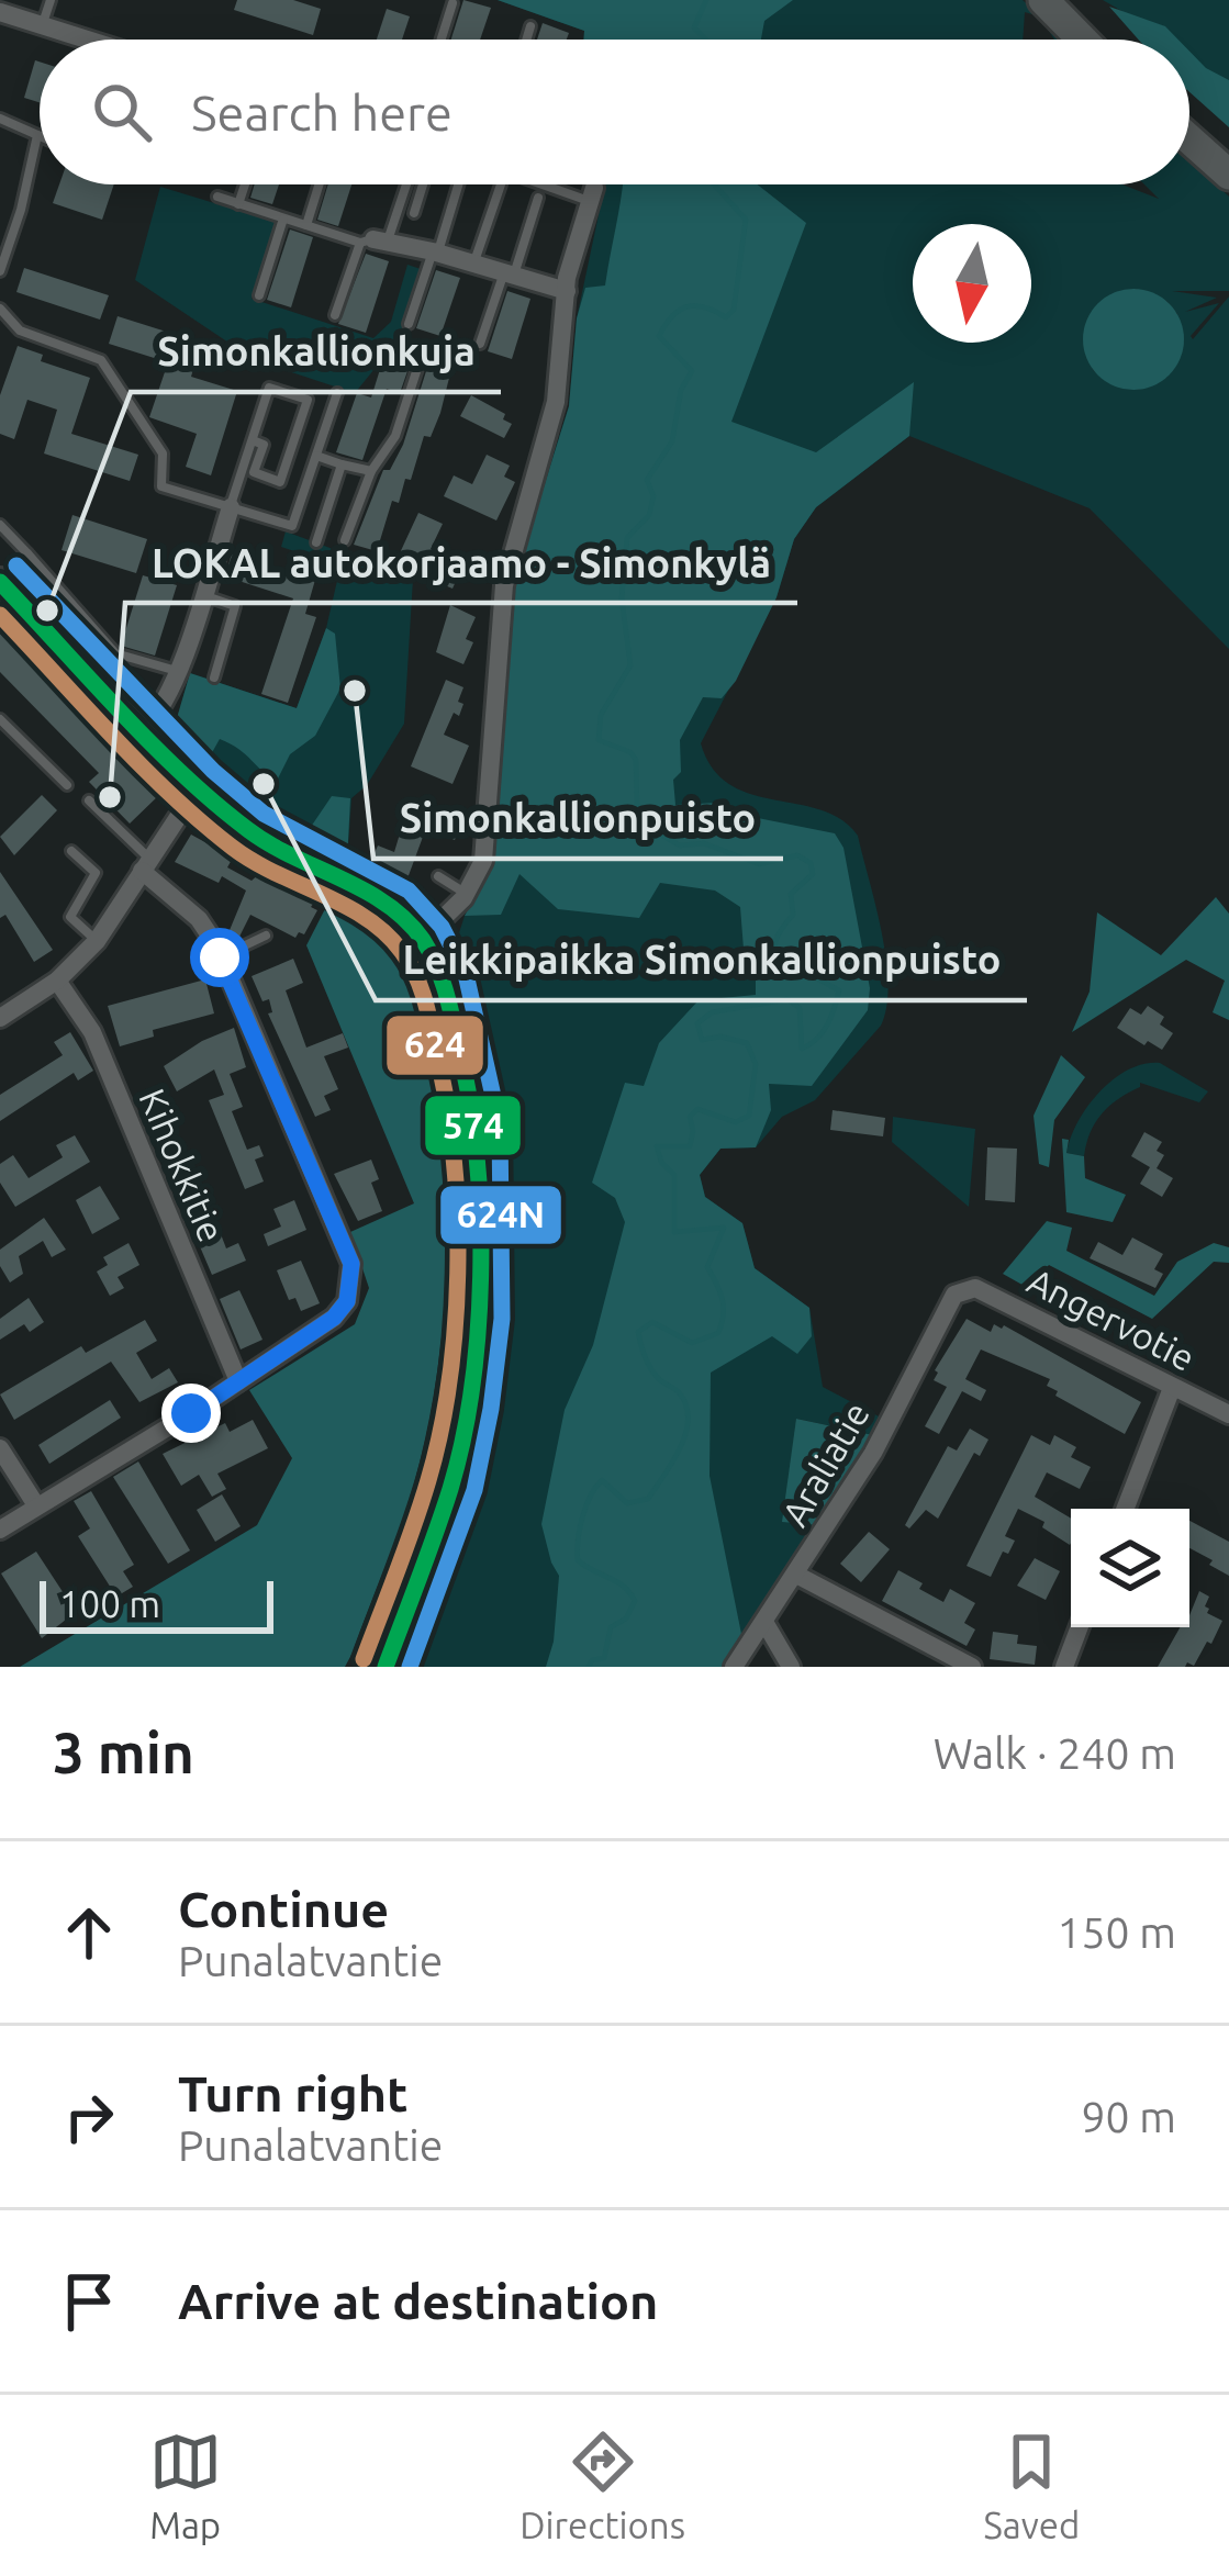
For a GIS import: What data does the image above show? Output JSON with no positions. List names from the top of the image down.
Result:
{
  "streets": {
    "street": ["Kihokkitie", "Angervotie", "Araliatie"]
  },
  "crossings": [
    ["Angervotie", "Araliatie"]
  ],
  "places": [
    "Simonkallionkuja",
    "Simonkallionpuisto",
    "Leikkipaikka Simonkallionpuisto",
    "LOKAL autokorjaamo - Simonkylä"
  ],
  "lines": ["transit line 624N", "transit line 574", "transit line 624"],
  "scale_bar": "100 m",
  "north": "bottom",
  "page": {
    "search": "Search here",
    "scale": "100 m",
    "heading": ["3 min", "Walk · 240 m"],
    "list": [
      ["Continue", "Punalatvantie", "150 m"],
      ["Turn right", "Punalatvantie", "90 m"],
      "Arrive at destination"
    ],
    "nav": ["Map", "Directions", "Saved"]
  }
}
